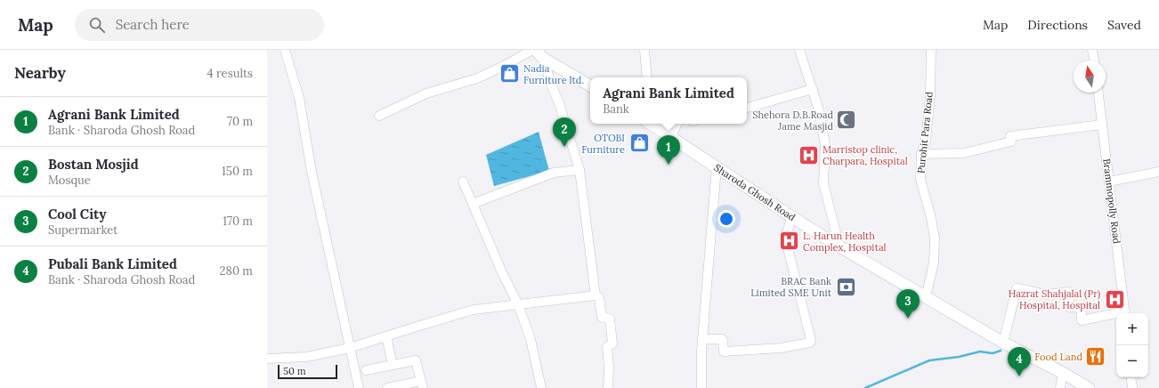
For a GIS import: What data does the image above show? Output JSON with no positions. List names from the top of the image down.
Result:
{
  "streets": {
    "main road": ["Sharoda Ghosh Road"],
    "street": ["Purohit Para Road", "Brammopolly Road"]
  },
  "crossings": [
    ["Purohit Para Road", "Sharoda Ghosh Road"]
  ],
  "places": {
    "shop": ["Nadia Furniture ltd.", "OTOBI Furniture"],
    "mosque": ["Shehora D.B.Road Jame Masjid"],
    "hospital": ["Marristop clinic, Charpara, Hospital", "L. Harun Health Complex, Hospital", "Hazrat Shahjalal (Pr) Hospital, Hospital"],
    "bank": ["BRAC Bank Limited SME Unit"],
    "restaurant": ["Food Land"]
  },
  "scale_bar": "50 m",
  "north": "top",
  "page": {
    "header": "Map",
    "search": "Search here",
    "nav": ["Map", "Directions", "Saved"],
    "heading": ["Nearby", "4 results"],
    "popup": ["Agrani Bank Limited", "Bank"],
    "list": [
      {
        "mark": "1",
        "name": "Agrani Bank Limited",
        "note": "Bank · Sharoda Ghosh Road",
        "value": "70 m"
      },
      {
        "mark": "2",
        "name": "Bostan Mosjid",
        "note": "Mosque",
        "value": "150 m"
      },
      {
        "mark": "3",
        "name": "Cool City",
        "note": "Supermarket",
        "value": "170 m"
      },
      {
        "mark": "4",
        "name": "Pubali Bank Limited",
        "note": "Bank · Sharoda Ghosh Road",
        "value": "280 m"
      }
    ],
    "pins": [
      "2",
      "1",
      "3",
      "4"
    ],
    "map_buttons": ["+", "−"],
    "scale": "50 m"
  }
}
